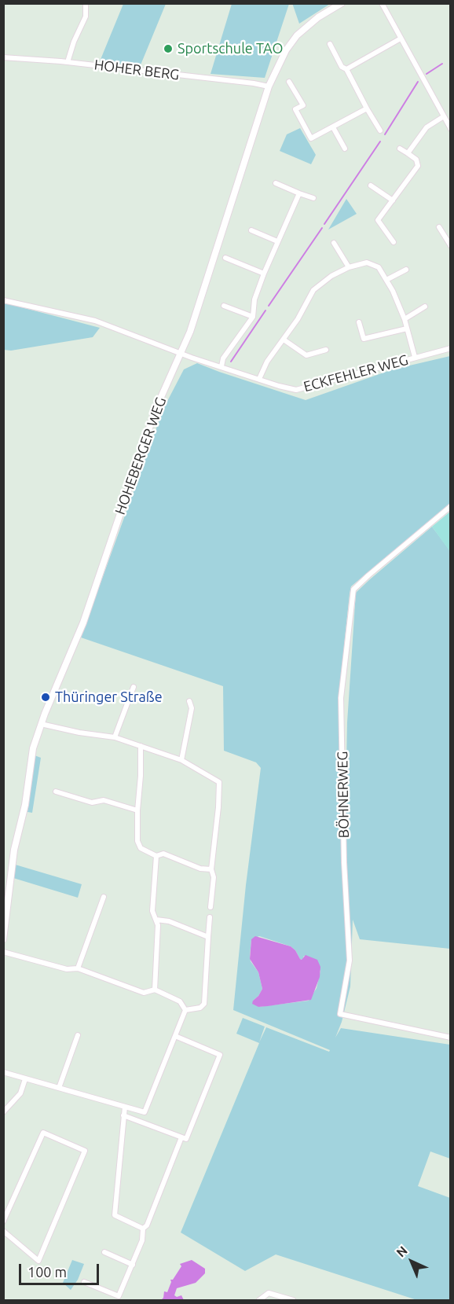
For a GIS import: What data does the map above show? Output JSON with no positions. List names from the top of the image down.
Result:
{
  "streets": {
    "street": [
      "HOHER BERG",
      "ECKFEHLER WEG",
      "HOHEBERGER WEG",
      "BÖHNERWEG"
    ]
  },
  "crossings": [
    ["HOHER BERG", "HOHEBERGER WEG"],
    ["ECKFEHLER WEG", "HOHEBERGER WEG"]
  ],
  "places": ["Sportschule TAO", "Thüringer Straße"],
  "scale_bar": "100 m",
  "north": "top left"
}
